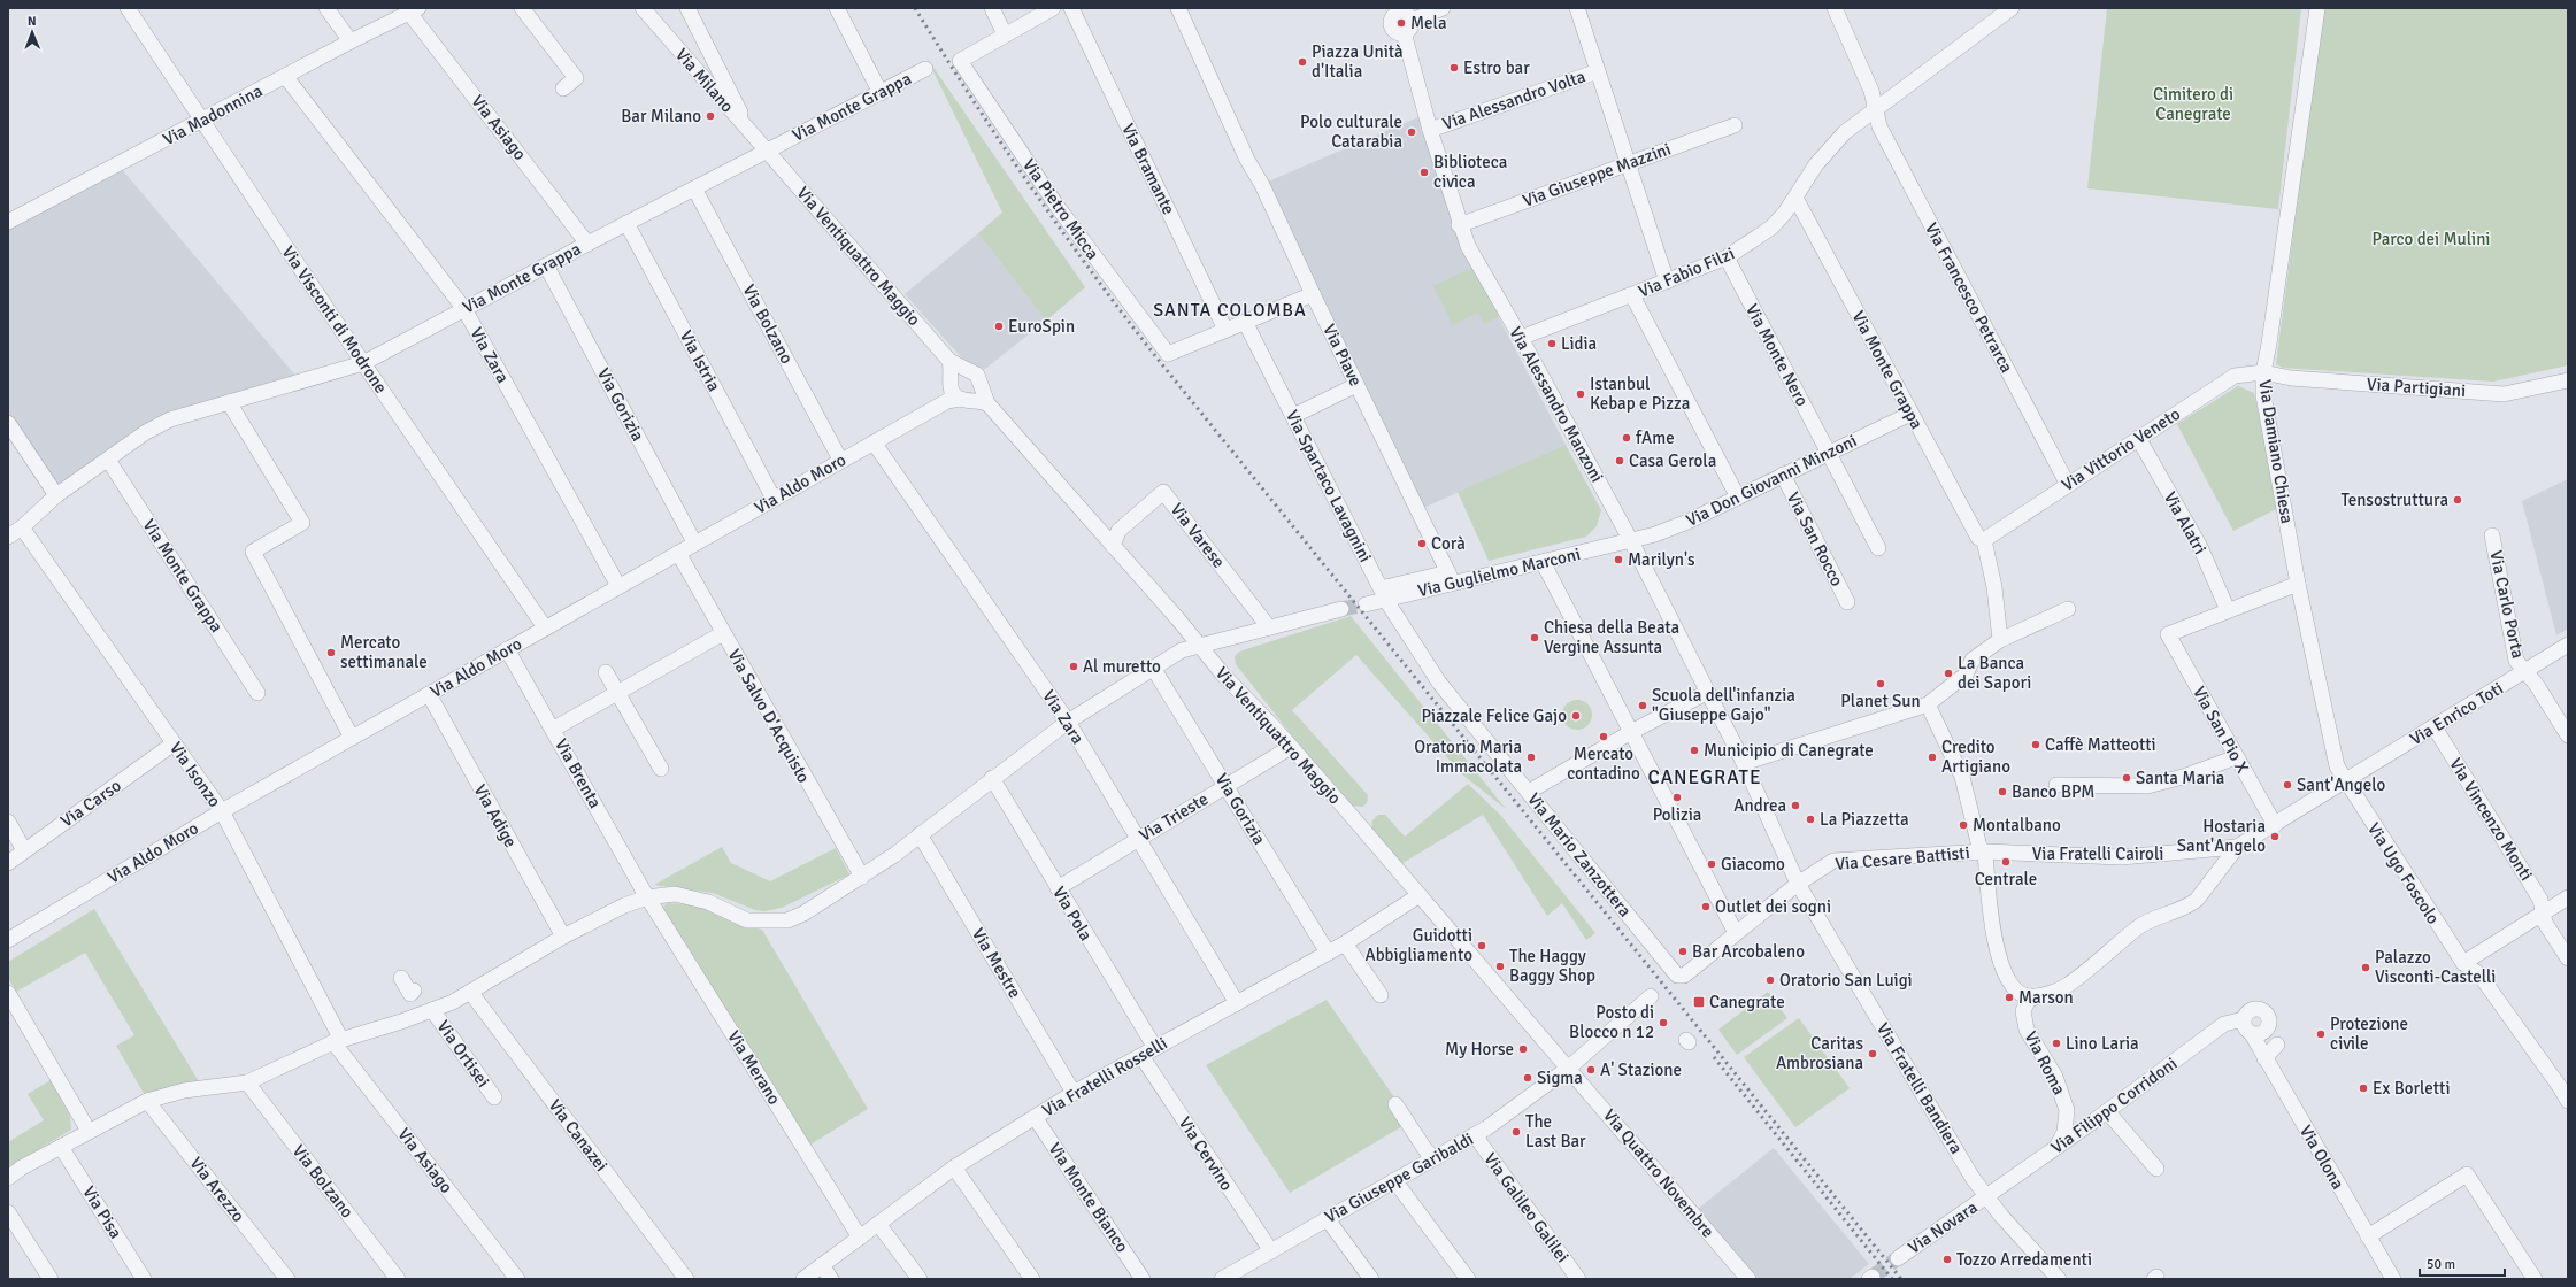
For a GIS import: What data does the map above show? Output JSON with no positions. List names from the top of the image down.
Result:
{
  "streets": {
    "street": [
      "Via Milano",
      "Via Alessandro Volta",
      "Via Monte Grappa",
      "Via Madonnina",
      "Via Asiago",
      "Via Bramante",
      "Via Giuseppe Mazzini",
      "Via Pietro Micca",
      "Via Ventiquattro Maggio",
      "Via Fabio Filzi",
      "Via Francesco Petrarca",
      "Via Visconti di Modrone",
      "Via Bolzano",
      "Via Zara",
      "Via Piave",
      "Via Monte Nero",
      "Via Istria",
      "Via Partigiani",
      "Via Gorizia",
      "Via Alessandro Manzoni",
      "Via Vittorio Veneto",
      "Via Damiano Chiesa",
      "Via Don Giovanni Minzoni",
      "Via Aldo Moro",
      "Via Spartaco Lavagnini",
      "Via Alatri",
      "Via Varese",
      "Via San Rocco",
      "Via Guglielmo Marconi",
      "Via Carlo Porta",
      "Via Enrico Toti",
      "Via Salvo D'Acquisto",
      "Via San Pio X",
      "Via Brenta",
      "Via Isonzo",
      "Via Carso",
      "Via Adige",
      "Via Trieste",
      "Via Vincenzo Monti",
      "Via Fratelli Cairoli",
      "Via Mario Zanzottera",
      "Via Cesare Battisti",
      "Via Ugo Foscolo",
      "Via Pola",
      "Via Mestre",
      "Via Ortisei",
      "Via Roma",
      "Via Merano",
      "Via Fratelli Rosselli",
      "Via Fratelli Bandiera",
      "Via Filippo Corridoni",
      "Via Canazei",
      "Via Cervino",
      "Via Olona",
      "Via Quattro Novembre",
      "Via Giuseppe Garibaldi",
      "Via Arezzo",
      "Via Monte Bianco",
      "Via Galileo Galilei",
      "Via Pisa",
      "Via Novara"
    ]
  },
  "crossings": [
    ["Via Milano", "Via Monte Grappa"],
    ["Via Milano", "Via Ventiquattro Maggio"],
    ["Via Alessandro Volta", "Via Alessandro Manzoni"],
    ["Via Monte Grappa", "Via Asiago"],
    ["Via Monte Grappa", "Via Ventiquattro Maggio"],
    ["Via Monte Grappa", "Via Fabio Filzi"],
    ["Via Monte Grappa", "Via Visconti di Modrone"],
    ["Via Monte Grappa", "Via Bolzano"],
    ["Via Monte Grappa", "Via Zara"],
    ["Via Monte Grappa", "Via Istria"],
    ["Via Monte Grappa", "Via Gorizia"],
    ["Via Monte Grappa", "Via Vittorio Veneto"],
    ["Via Monte Grappa", "Via Don Giovanni Minzoni"],
    ["Via Monte Grappa", "Via Isonzo"],
    ["Via Madonnina", "Via Asiago"],
    ["Via Madonnina", "Via Visconti di Modrone"],
    ["Via Madonnina", "Via Zara"],
    ["Via Asiago", "Via Isonzo"],
    ["Via Bramante", "Via Pietro Micca"],
    ["Via Giuseppe Mazzini", "Via Alessandro Manzoni"],
    ["Via Ventiquattro Maggio", "Via Varese"],
    ["Via Ventiquattro Maggio", "Via Trieste"],
    ["Via Ventiquattro Maggio", "Via Fratelli Rosselli"],
    ["Via Ventiquattro Maggio", "Via Quattro Novembre"],
    ["Via Ventiquattro Maggio", "Via Giuseppe Garibaldi"],
    ["Via Fabio Filzi", "Via Francesco Petrarca"],
    ["Via Fabio Filzi", "Via Monte Nero"],
    ["Via Fabio Filzi", "Via Alessandro Manzoni"],
    ["Via Francesco Petrarca", "Via Vittorio Veneto"],
    ["Via Visconti di Modrone", "Via Aldo Moro"],
    ["Via Bolzano", "Via Aldo Moro"],
    ["Via Zara", "Via Aldo Moro"],
    ["Via Zara", "Via Trieste"],
    ["Via Zara", "Via Fratelli Rosselli"],
    ["Via Piave", "Via Spartaco Lavagnini"],
    ["Via Piave", "Via Guglielmo Marconi"],
    ["Via Monte Nero", "Via Don Giovanni Minzoni"],
    ["Via Istria", "Via Aldo Moro"],
    ["Via Partigiani", "Via Vittorio Veneto"],
    ["Via Partigiani", "Via Damiano Chiesa"],
    ["Via Gorizia", "Via Aldo Moro"],
    ["Via Gorizia", "Via Trieste"],
    ["Via Gorizia", "Via Fratelli Rosselli"],
    ["Via Alessandro Manzoni", "Via Don Giovanni Minzoni"],
    ["Via Alessandro Manzoni", "Via Guglielmo Marconi"],
    ["Via Alessandro Manzoni", "Via Fratelli Bandiera"],
    ["Via Vittorio Veneto", "Via Damiano Chiesa"],
    ["Via Vittorio Veneto", "Via Alatri"],
    ["Via Damiano Chiesa", "Via Enrico Toti"],
    ["Via Damiano Chiesa", "Via Ugo Foscolo"],
    ["Via Don Giovanni Minzoni", "Via San Rocco"],
    ["Via Don Giovanni Minzoni", "Via Guglielmo Marconi"],
    ["Via Aldo Moro", "Via Salvo D'Acquisto"],
    ["Via Aldo Moro", "Via Brenta"],
    ["Via Aldo Moro", "Via Isonzo"],
    ["Via Aldo Moro", "Via Adige"],
    ["Via Spartaco Lavagnini", "Via Guglielmo Marconi"],
    ["Via Alatri", "Via San Pio X"],
    ["Via Guglielmo Marconi", "Via Mario Zanzottera"],
    ["Via Carlo Porta", "Via Enrico Toti"],
    ["Via Enrico Toti", "Via San Pio X"],
    ["Via Enrico Toti", "Via Vincenzo Monti"],
    ["Via Enrico Toti", "Via Fratelli Cairoli"],
    ["Via Enrico Toti", "Via Ugo Foscolo"],
    ["Via Brenta", "Via Merano"],
    ["Via Isonzo", "Via Carso"],
    ["Via Trieste", "Via Pola"],
    ["Via Fratelli Cairoli", "Via Cesare Battisti"],
    ["Via Mario Zanzottera", "Via Cesare Battisti"],
    ["Via Cesare Battisti", "Via Fratelli Bandiera"],
    ["Via Pola", "Via Fratelli Rosselli"],
    ["Via Mestre", "Via Fratelli Rosselli"],
    ["Via Roma", "Via Filippo Corridoni"],
    ["Via Merano", "Via Fratelli Rosselli"],
    ["Via Fratelli Rosselli", "Via Cervino"],
    ["Via Fratelli Rosselli", "Via Monte Bianco"],
    ["Via Fratelli Bandiera", "Via Filippo Corridoni"],
    ["Via Fratelli Bandiera", "Via Novara"],
    ["Via Filippo Corridoni", "Via Olona"],
    ["Via Filippo Corridoni", "Via Novara"],
    ["Via Cervino", "Via Giuseppe Garibaldi"],
    ["Via Quattro Novembre", "Via Giuseppe Garibaldi"],
    ["Via Giuseppe Garibaldi", "Via Galileo Galilei"]
  ],
  "districts": ["SANTA COLOMBA", "CANEGRATE"],
  "parks": ["Cimitero di Canegrate", "Parco dei Mulini"],
  "places": {
    "other": [
      "Mela",
      "Piazza Unità d'Italia",
      "Estro bar",
      "Bar Milano",
      "Polo culturale Catarabia",
      "Biblioteca civica",
      "EuroSpin",
      "Lidia",
      "Istanbul Kebap e Pizza",
      "fAme",
      "Casa Gerola",
      "Tensostruttura",
      "Corà",
      "Marilyn's",
      "Chiesa della Beata Vergine Assunta",
      "Mercato settimanale",
      "Al muretto",
      "La Banca dei Sapori",
      "Planet Sun",
      "Scuola dell'infanzia \"Giuseppe Gajo\"",
      "Piazzale Felice Gajo",
      "Mercato contadino",
      "Caffè Matteotti",
      "Municipio di Canegrate",
      "Oratorio Maria Immacolata",
      "Credito Artigiano",
      "Santa Maria",
      "Sant'Angelo",
      "Banco BPM",
      "Polizia",
      "Andrea",
      "La Piazzetta",
      "Montalbano",
      "Hostaria Sant'Angelo",
      "Centrale",
      "Giacomo",
      "Outlet dei sogni",
      "Guidotti Abbigliamento",
      "Bar Arcobaleno",
      "The Haggy Baggy Shop",
      "Palazzo Visconti-Castelli",
      "Oratorio San Luigi",
      "Marson",
      "Posto di Blocco n 12",
      "Protezione civile",
      "Lino Laria",
      "My Horse",
      "Caritas Ambrosiana",
      "A' Stazione",
      "Sigma",
      "Ex Borletti",
      "The Last Bar",
      "Tozzo Arredamenti"
    ],
    "transit": ["Canegrate"]
  },
  "scale_bar": "50 m",
  "north": "top"
}
